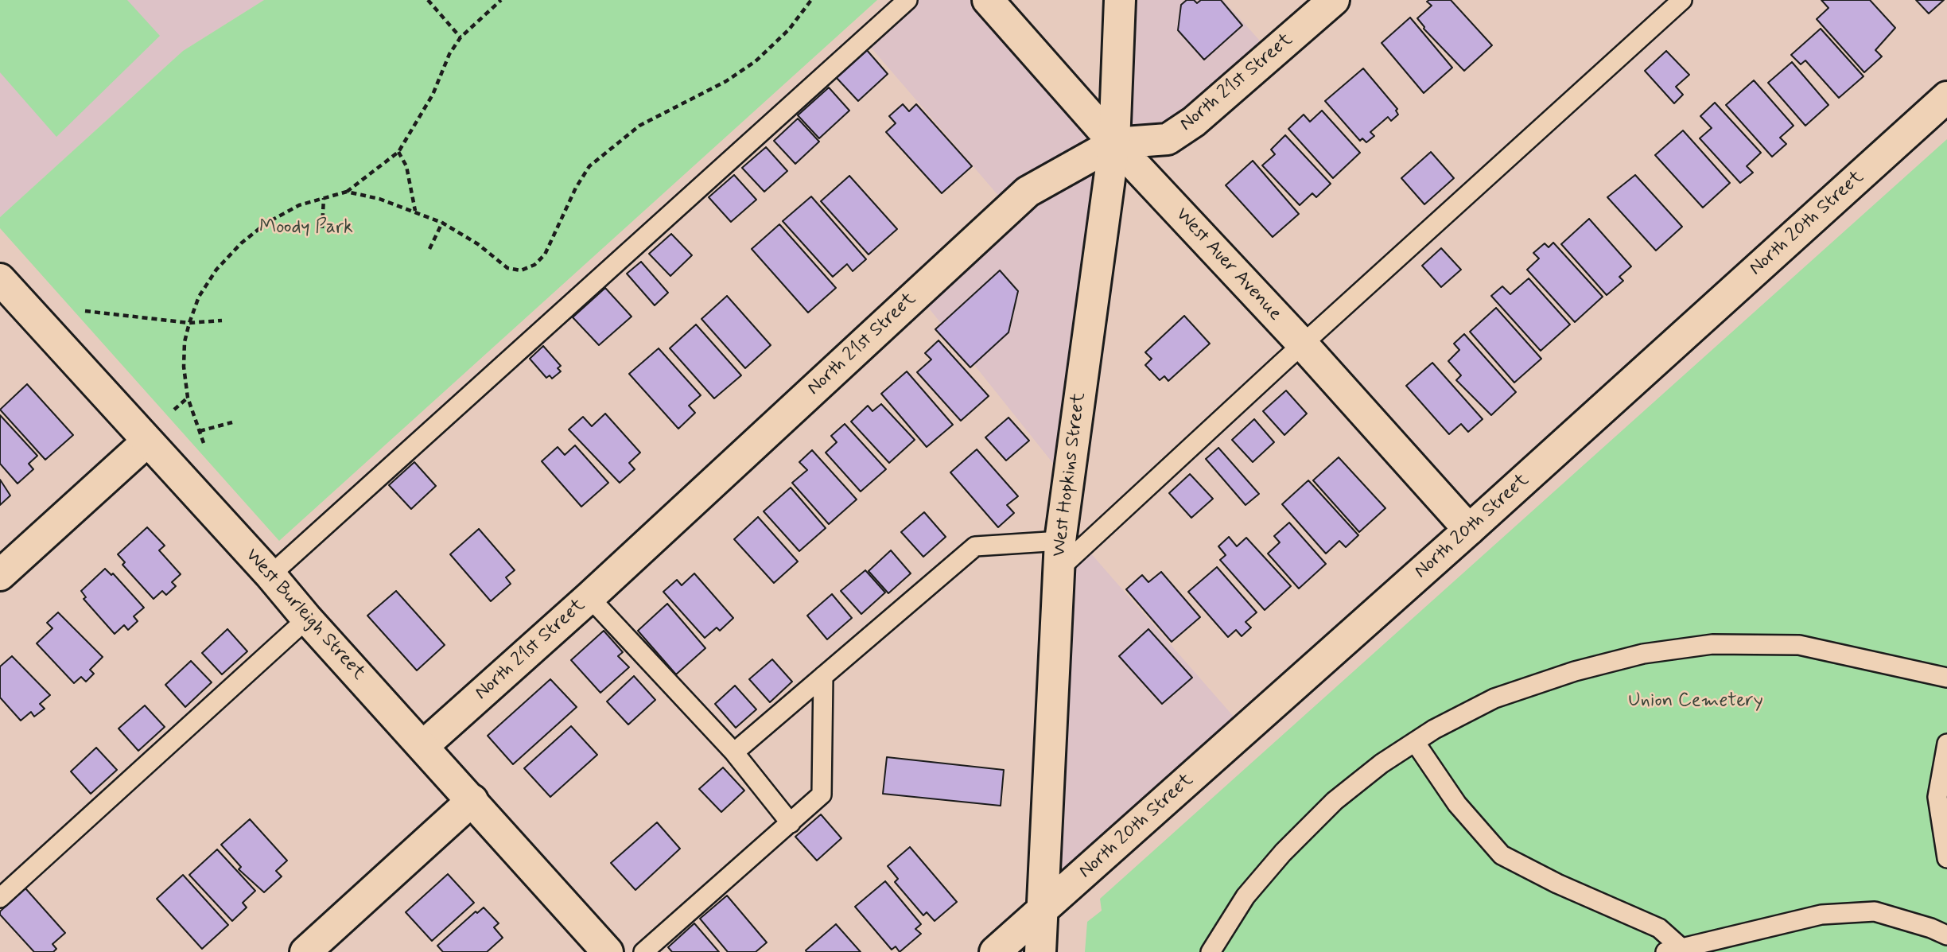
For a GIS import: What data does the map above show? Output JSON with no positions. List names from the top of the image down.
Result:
{
  "streets": {
    "main road": [
      "North 21st Street",
      "North 20th Street",
      "West Auer Avenue",
      "West Hopkins Street",
      "West Burleigh Street"
    ]
  },
  "crossings": [
    ["North 21st Street", "West Auer Avenue"],
    ["North 21st Street", "West Hopkins Street"],
    ["North 21st Street", "West Burleigh Street"],
    ["North 20th Street", "West Auer Avenue"],
    ["North 20th Street", "West Hopkins Street"],
    ["West Auer Avenue", "West Hopkins Street"]
  ],
  "parks": ["Moody Park", "Union Cemetery"]
}
